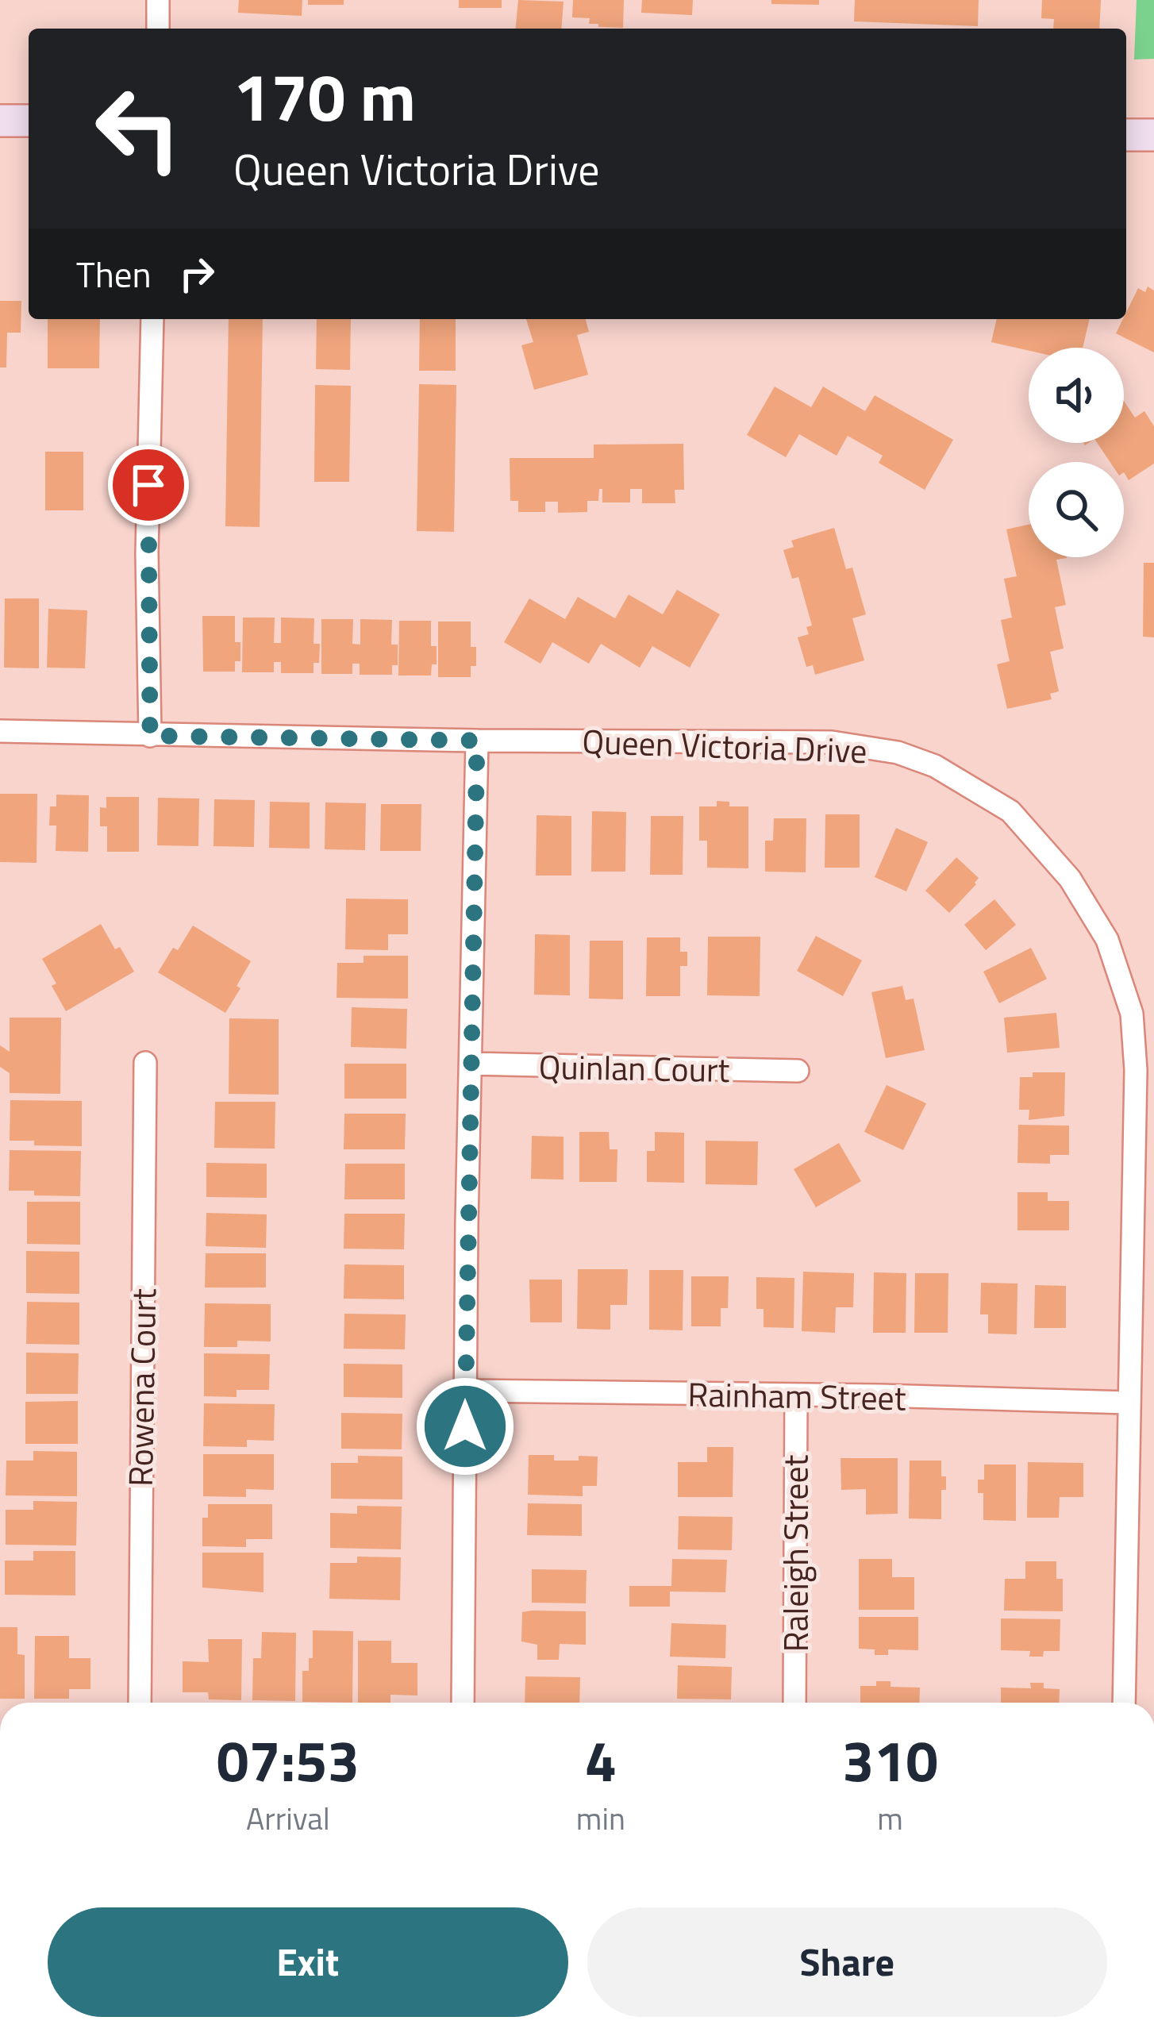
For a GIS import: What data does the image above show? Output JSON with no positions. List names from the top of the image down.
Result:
{
  "streets": {
    "street": [
      "Queen Victoria Drive",
      "Quinlan Court",
      "Rowena Court",
      "Rainham Street",
      "Raleigh Street"
    ]
  },
  "crossings": [
    ["Queen Victoria Drive", "Rainham Street"],
    ["Rainham Street", "Raleigh Street"]
  ],
  "page": {
    "turn": ["170 m", "Queen Victoria Drive"],
    "then": "Then",
    "eta": [
      "07:53",
      "Arrival",
      "4",
      "min",
      "310",
      "m"
    ],
    "buttons": ["Exit", "Share"]
  }
}
